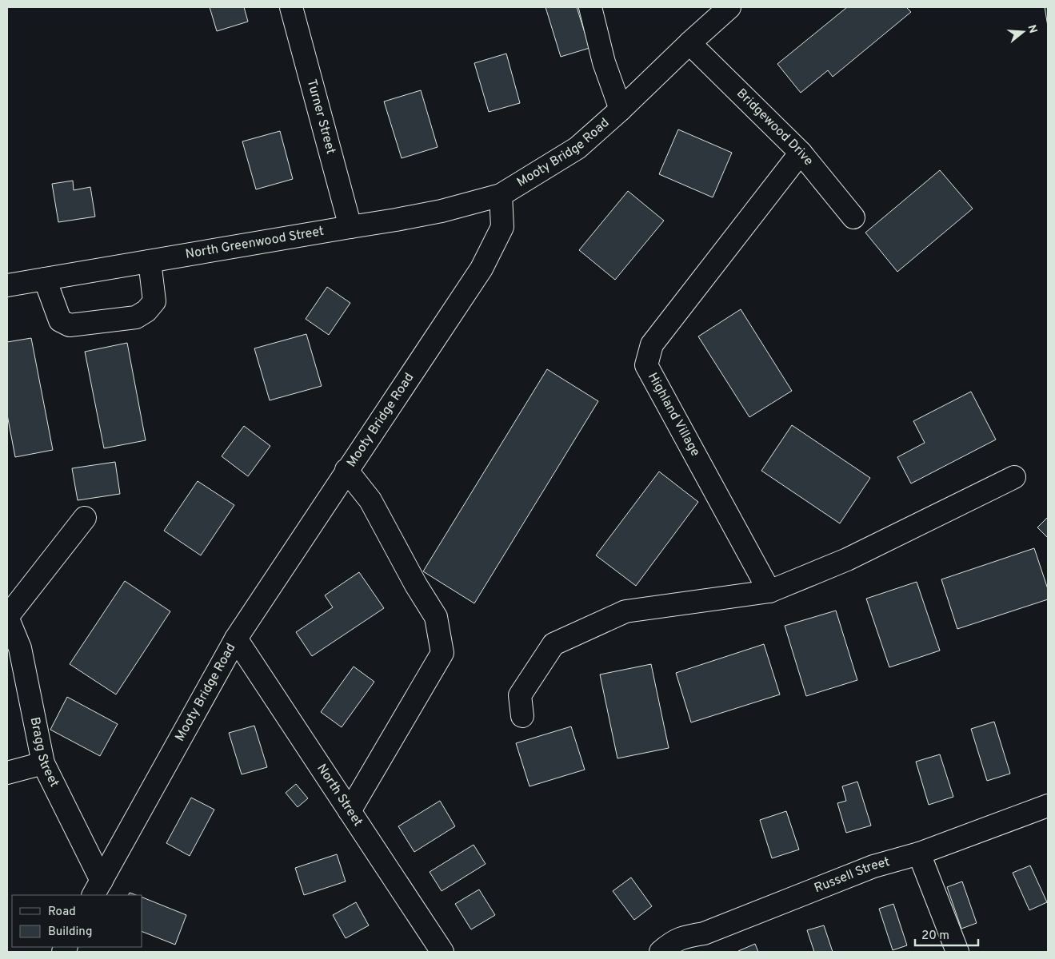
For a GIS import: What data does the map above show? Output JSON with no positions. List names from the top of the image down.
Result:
{
  "streets": {
    "street": [
      "Turner Street",
      "Bridgewood Drive",
      "Mooty Bridge Road",
      "North Greenwood Street",
      "Highland Village",
      "Bragg Street",
      "North Street",
      "Russell Street"
    ]
  },
  "crossings": [
    ["Turner Street", "North Greenwood Street"],
    ["Bridgewood Drive", "Mooty Bridge Road"],
    ["Bridgewood Drive", "Highland Village"],
    ["Mooty Bridge Road", "North Greenwood Street"],
    ["Mooty Bridge Road", "Bragg Street"],
    ["Mooty Bridge Road", "North Street"]
  ],
  "legend": ["Road", "Building"],
  "scale_bar": "20 m",
  "north": "right"
}
